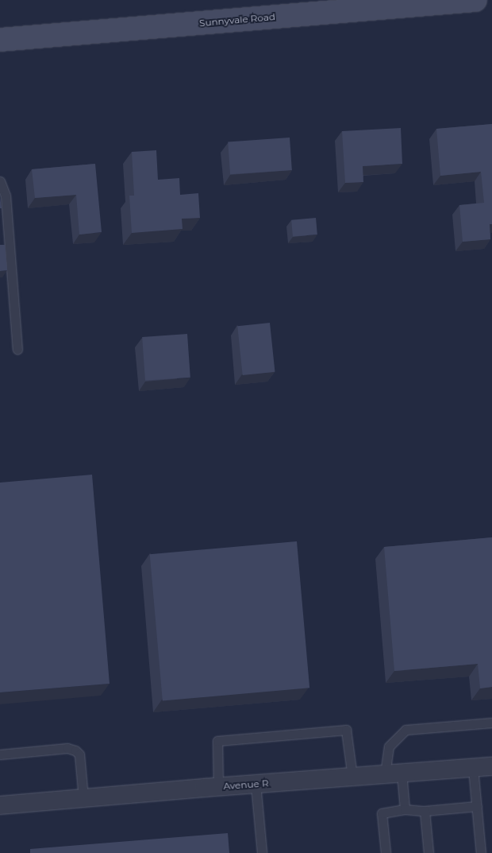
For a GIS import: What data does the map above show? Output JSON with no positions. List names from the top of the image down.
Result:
{
  "streets": {
    "street": ["Sunnyvale Road", "Avenue R"]
  }
}
